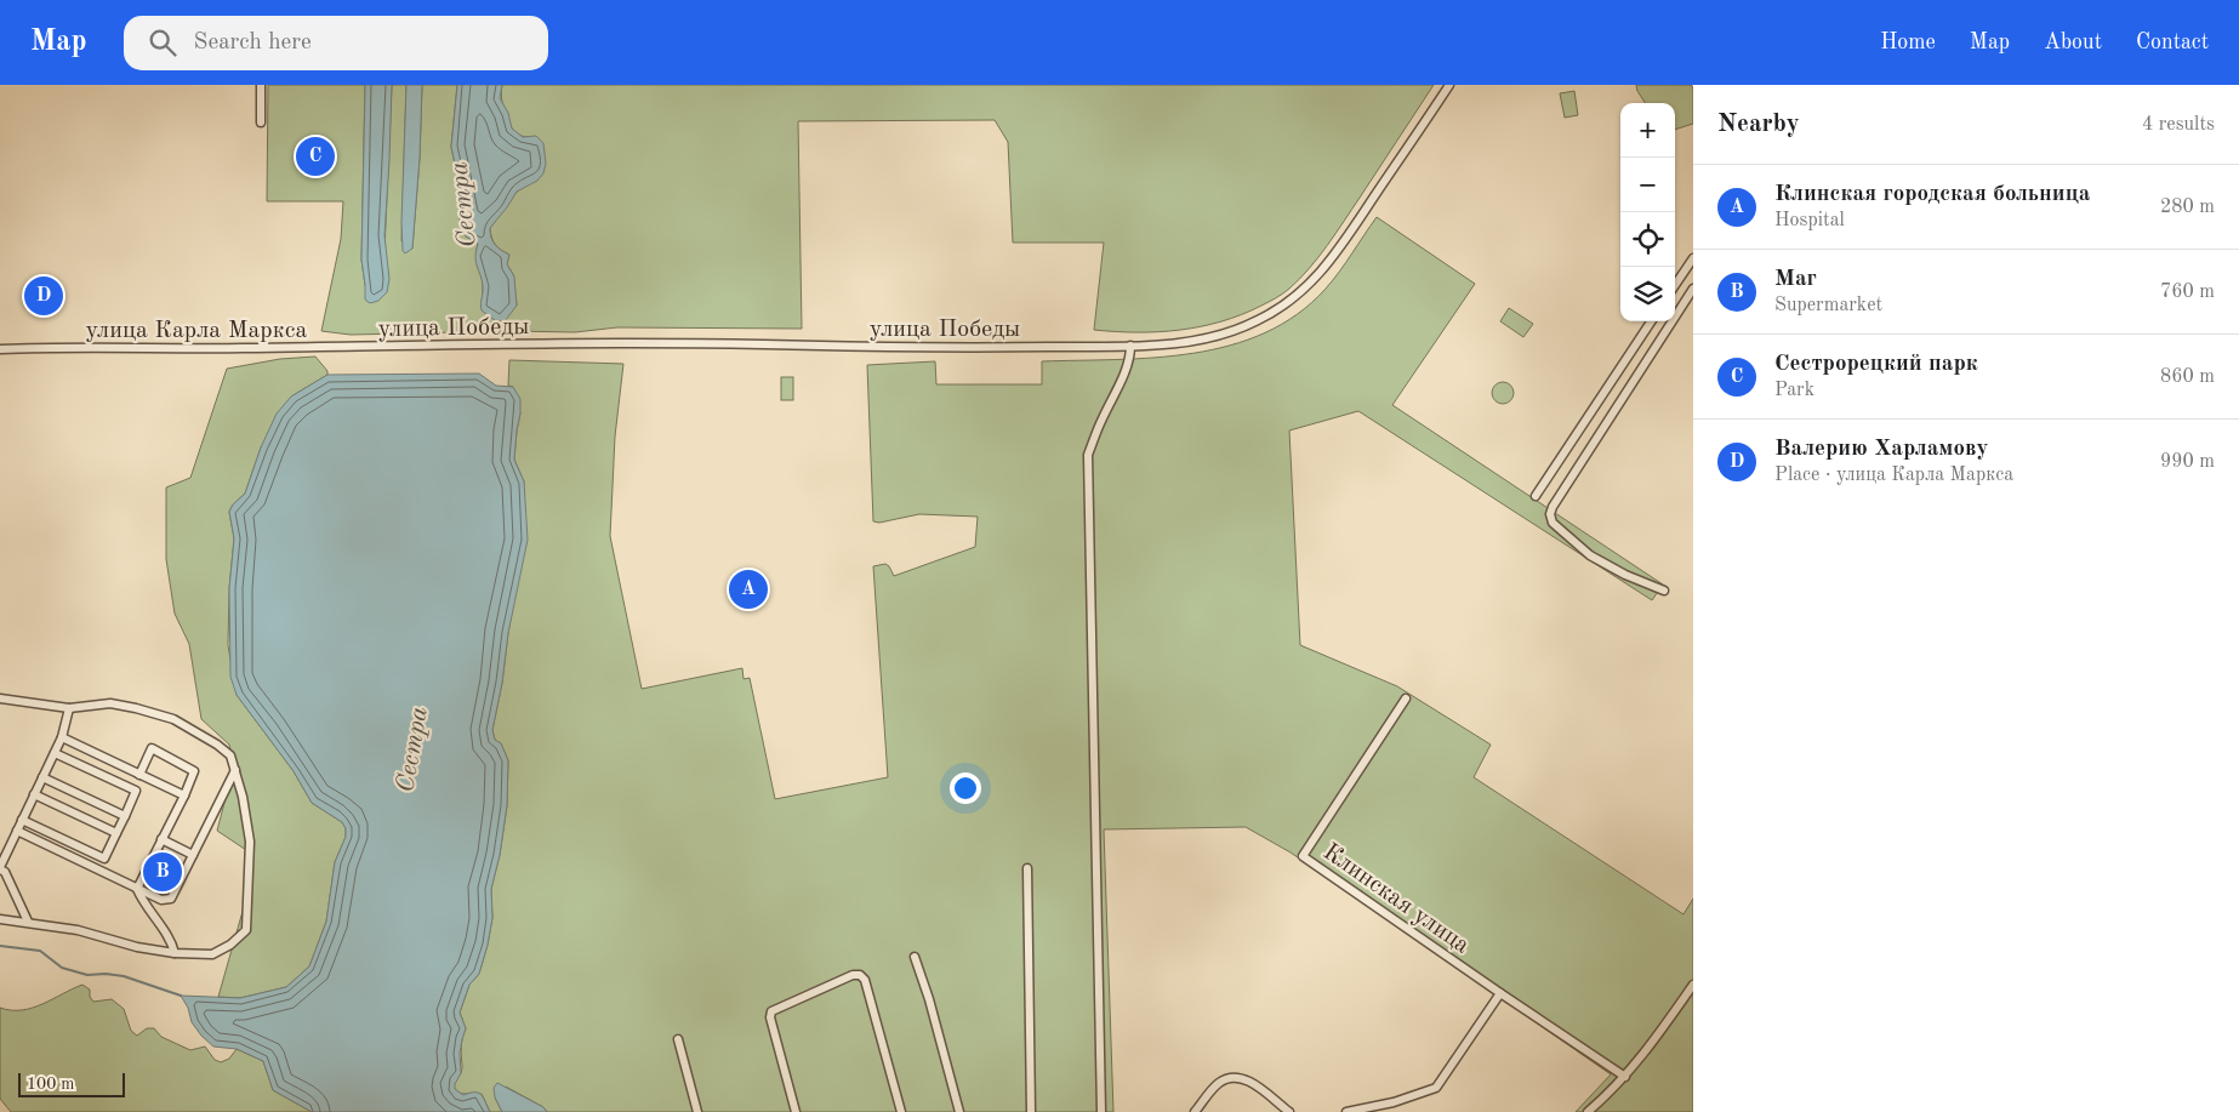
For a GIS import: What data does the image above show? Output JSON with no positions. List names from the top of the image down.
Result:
{
  "streets": {
    "street": ["улица Победы", "улица Карла Маркса", "Клинская улица"]
  },
  "crossings": [
    ["улица Победы", "улица Карла Маркса"]
  ],
  "water": ["Сестра"],
  "scale_bar": "100 m",
  "page": {
    "header": "Map",
    "search": "Search here",
    "nav": [
      "Home",
      "Map",
      "About",
      "Contact"
    ],
    "heading": ["Nearby", "4 results"],
    "map_buttons": ["+", "−"],
    "pins": [
      "C",
      "D",
      "A",
      "B"
    ],
    "list": [
      {
        "mark": "A",
        "name": "Клинская городская больница",
        "note": "Hospital",
        "value": "280 m"
      },
      {
        "mark": "B",
        "name": "Маг",
        "note": "Supermarket",
        "value": "760 m"
      },
      {
        "mark": "C",
        "name": "Сестрорецкий парк",
        "note": "Park",
        "value": "860 m"
      },
      {
        "mark": "D",
        "name": "Валерию Харламову",
        "note": "Place · улица Карла Маркса",
        "value": "990 m"
      }
    ],
    "scale": "100 m"
  }
}
